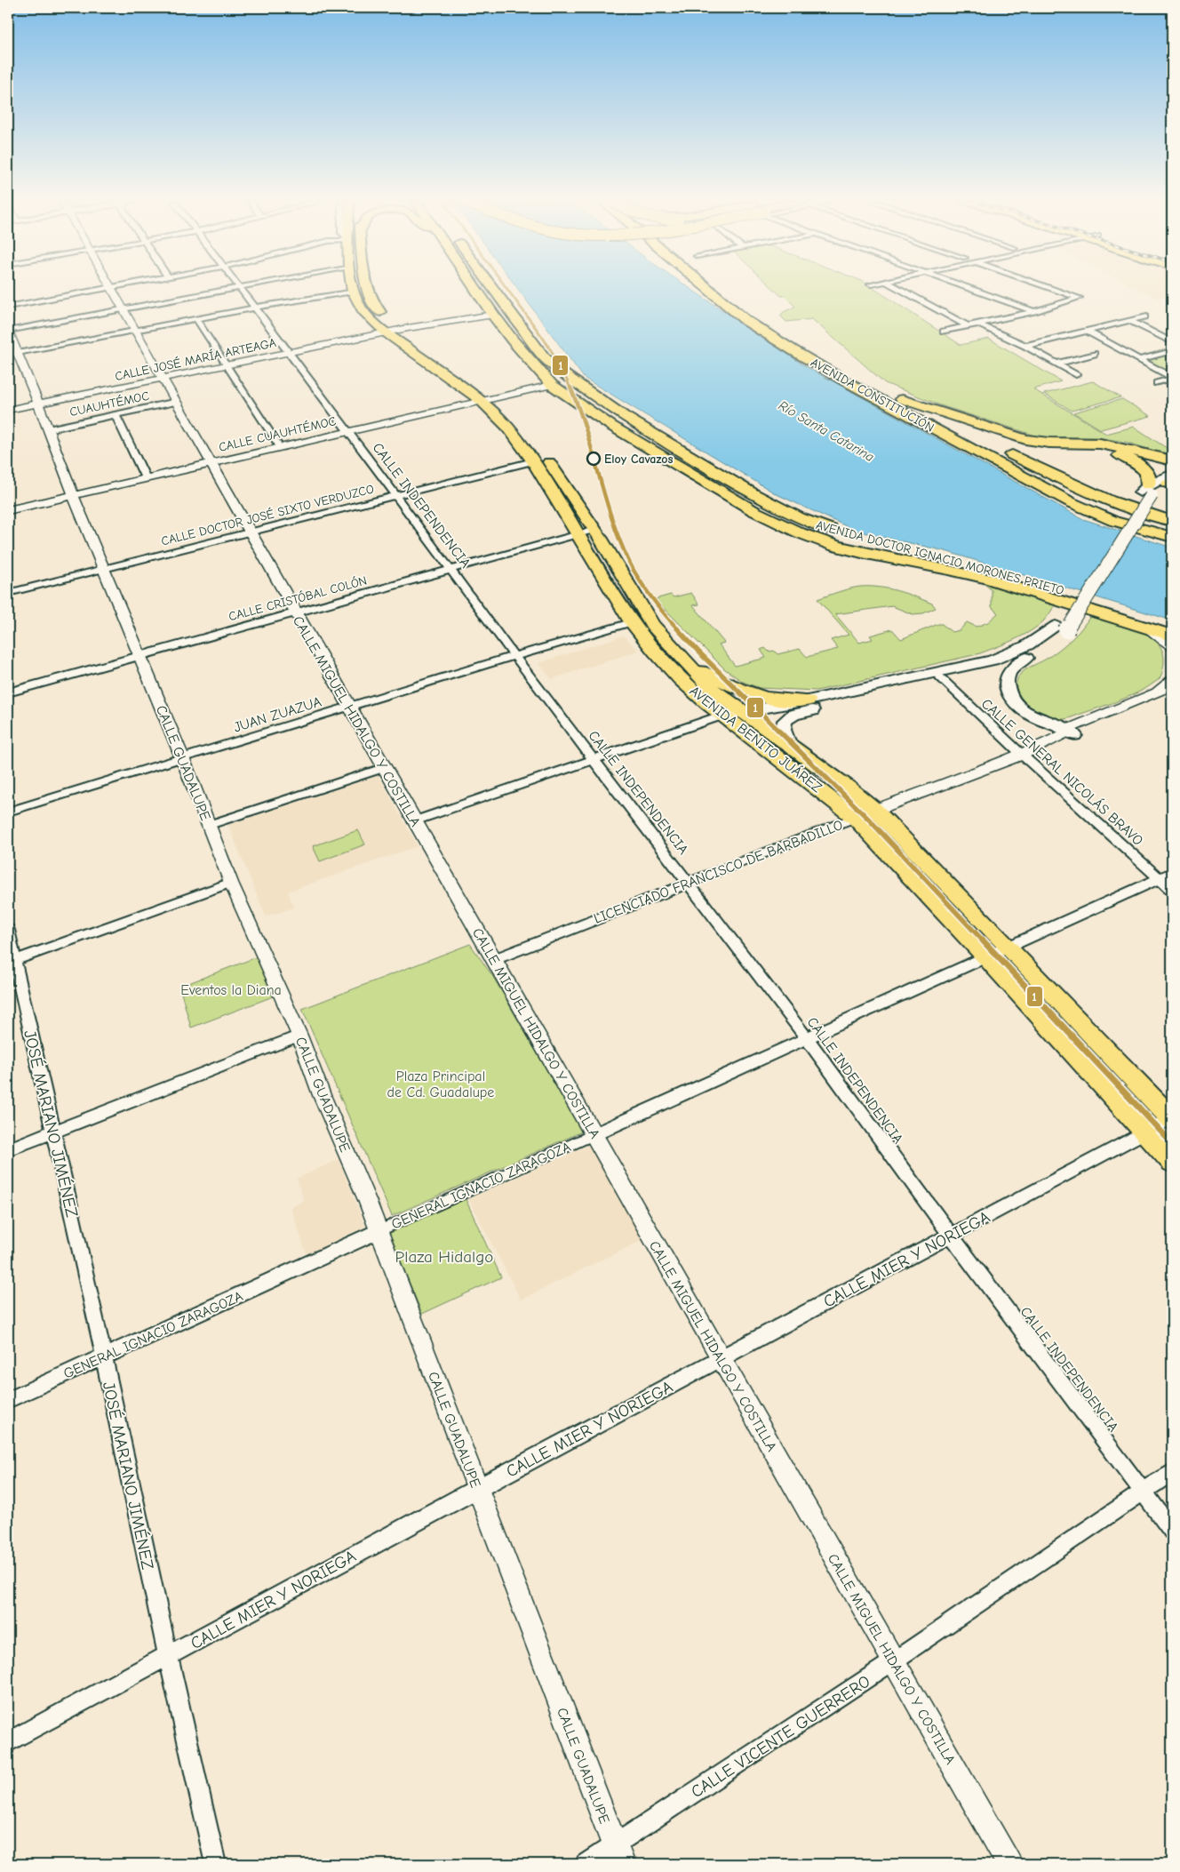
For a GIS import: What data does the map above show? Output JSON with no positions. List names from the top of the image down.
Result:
{
  "streets": {
    "highway": ["AVENIDA CONSTITUCIÓN", "AVENIDA DOCTOR IGNACIO MORONES PRIETO"],
    "main road": ["AVENIDA BENITO JUÁREZ"],
    "street": [
      "CALLE JOSÉ MARÍA ARTEAGA",
      "CUAUHTÉMOC",
      "CALLE CUAUHTÉMOC",
      "CALLE INDEPENDENCIA",
      "CALLE DOCTOR JOSÉ SIXTO VERDUZCO",
      "CALLE CRISTÓBAL COLÓN",
      "JUAN ZUAZUA",
      "CALLE MIGUEL HIDALGO Y COSTILLA",
      "CALLE GUADALUPE",
      "CALLE GENERAL NICOLÁS BRAVO",
      "LICENCIADO FRANCISCO DE BARBADILLO",
      "JOSÉ MARIANO JIMÉNEZ",
      "GENERAL IGNACIO ZARAGOZA",
      "CALLE MIER Y NORIEGA",
      "CALLE VICENTE GUERRERO"
    ]
  },
  "crossings": [
    ["CALLE JOSÉ MARÍA ARTEAGA", "CALLE INDEPENDENCIA"],
    ["CALLE JOSÉ MARÍA ARTEAGA", "AVENIDA DOCTOR IGNACIO MORONES PRIETO"],
    ["CALLE JOSÉ MARÍA ARTEAGA", "CALLE MIGUEL HIDALGO Y COSTILLA"],
    ["CALLE JOSÉ MARÍA ARTEAGA", "AVENIDA BENITO JUÁREZ"],
    ["CALLE JOSÉ MARÍA ARTEAGA", "CALLE GUADALUPE"],
    ["CUAUHTÉMOC", "CALLE MIGUEL HIDALGO Y COSTILLA"],
    ["CUAUHTÉMOC", "CALLE GUADALUPE"],
    ["CALLE CUAUHTÉMOC", "CALLE INDEPENDENCIA"],
    ["CALLE CUAUHTÉMOC", "AVENIDA DOCTOR IGNACIO MORONES PRIETO"],
    ["CALLE CUAUHTÉMOC", "CALLE MIGUEL HIDALGO Y COSTILLA"],
    ["CALLE CUAUHTÉMOC", "AVENIDA BENITO JUÁREZ"],
    ["CALLE CUAUHTÉMOC", "CALLE GUADALUPE"],
    ["CALLE INDEPENDENCIA", "CALLE DOCTOR JOSÉ SIXTO VERDUZCO"],
    ["CALLE INDEPENDENCIA", "CALLE CRISTÓBAL COLÓN"],
    ["CALLE INDEPENDENCIA", "JUAN ZUAZUA"],
    ["CALLE INDEPENDENCIA", "LICENCIADO FRANCISCO DE BARBADILLO"],
    ["CALLE INDEPENDENCIA", "GENERAL IGNACIO ZARAGOZA"],
    ["CALLE INDEPENDENCIA", "CALLE MIER Y NORIEGA"],
    ["CALLE INDEPENDENCIA", "CALLE VICENTE GUERRERO"],
    ["CALLE DOCTOR JOSÉ SIXTO VERDUZCO", "CALLE MIGUEL HIDALGO Y COSTILLA"],
    ["CALLE DOCTOR JOSÉ SIXTO VERDUZCO", "AVENIDA BENITO JUÁREZ"],
    ["CALLE DOCTOR JOSÉ SIXTO VERDUZCO", "CALLE GUADALUPE"],
    ["CALLE CRISTÓBAL COLÓN", "CALLE MIGUEL HIDALGO Y COSTILLA"],
    ["CALLE CRISTÓBAL COLÓN", "AVENIDA BENITO JUÁREZ"],
    ["CALLE CRISTÓBAL COLÓN", "CALLE GUADALUPE"],
    ["JUAN ZUAZUA", "CALLE MIGUEL HIDALGO Y COSTILLA"],
    ["JUAN ZUAZUA", "AVENIDA BENITO JUÁREZ"],
    ["JUAN ZUAZUA", "CALLE GUADALUPE"],
    ["CALLE MIGUEL HIDALGO Y COSTILLA", "LICENCIADO FRANCISCO DE BARBADILLO"],
    ["CALLE MIGUEL HIDALGO Y COSTILLA", "GENERAL IGNACIO ZARAGOZA"],
    ["CALLE MIGUEL HIDALGO Y COSTILLA", "CALLE MIER Y NORIEGA"],
    ["CALLE MIGUEL HIDALGO Y COSTILLA", "CALLE VICENTE GUERRERO"],
    ["AVENIDA BENITO JUÁREZ", "LICENCIADO FRANCISCO DE BARBADILLO"],
    ["AVENIDA BENITO JUÁREZ", "GENERAL IGNACIO ZARAGOZA"],
    ["AVENIDA BENITO JUÁREZ", "CALLE MIER Y NORIEGA"],
    ["CALLE GUADALUPE", "GENERAL IGNACIO ZARAGOZA"],
    ["CALLE GUADALUPE", "CALLE MIER Y NORIEGA"],
    ["CALLE GUADALUPE", "CALLE VICENTE GUERRERO"],
    ["CALLE GENERAL NICOLÁS BRAVO", "LICENCIADO FRANCISCO DE BARBADILLO"],
    ["CALLE GENERAL NICOLÁS BRAVO", "GENERAL IGNACIO ZARAGOZA"],
    ["JOSÉ MARIANO JIMÉNEZ", "GENERAL IGNACIO ZARAGOZA"],
    ["JOSÉ MARIANO JIMÉNEZ", "CALLE MIER Y NORIEGA"]
  ],
  "water": ["Río Santa Catarina"],
  "parks": ["Eventos la Diana", "Plaza Principal de Cd. Guadalupe", "Plaza Hidalgo"],
  "places": ["Eloy Cavazos"],
  "lines": ["transit line 1"]
}
